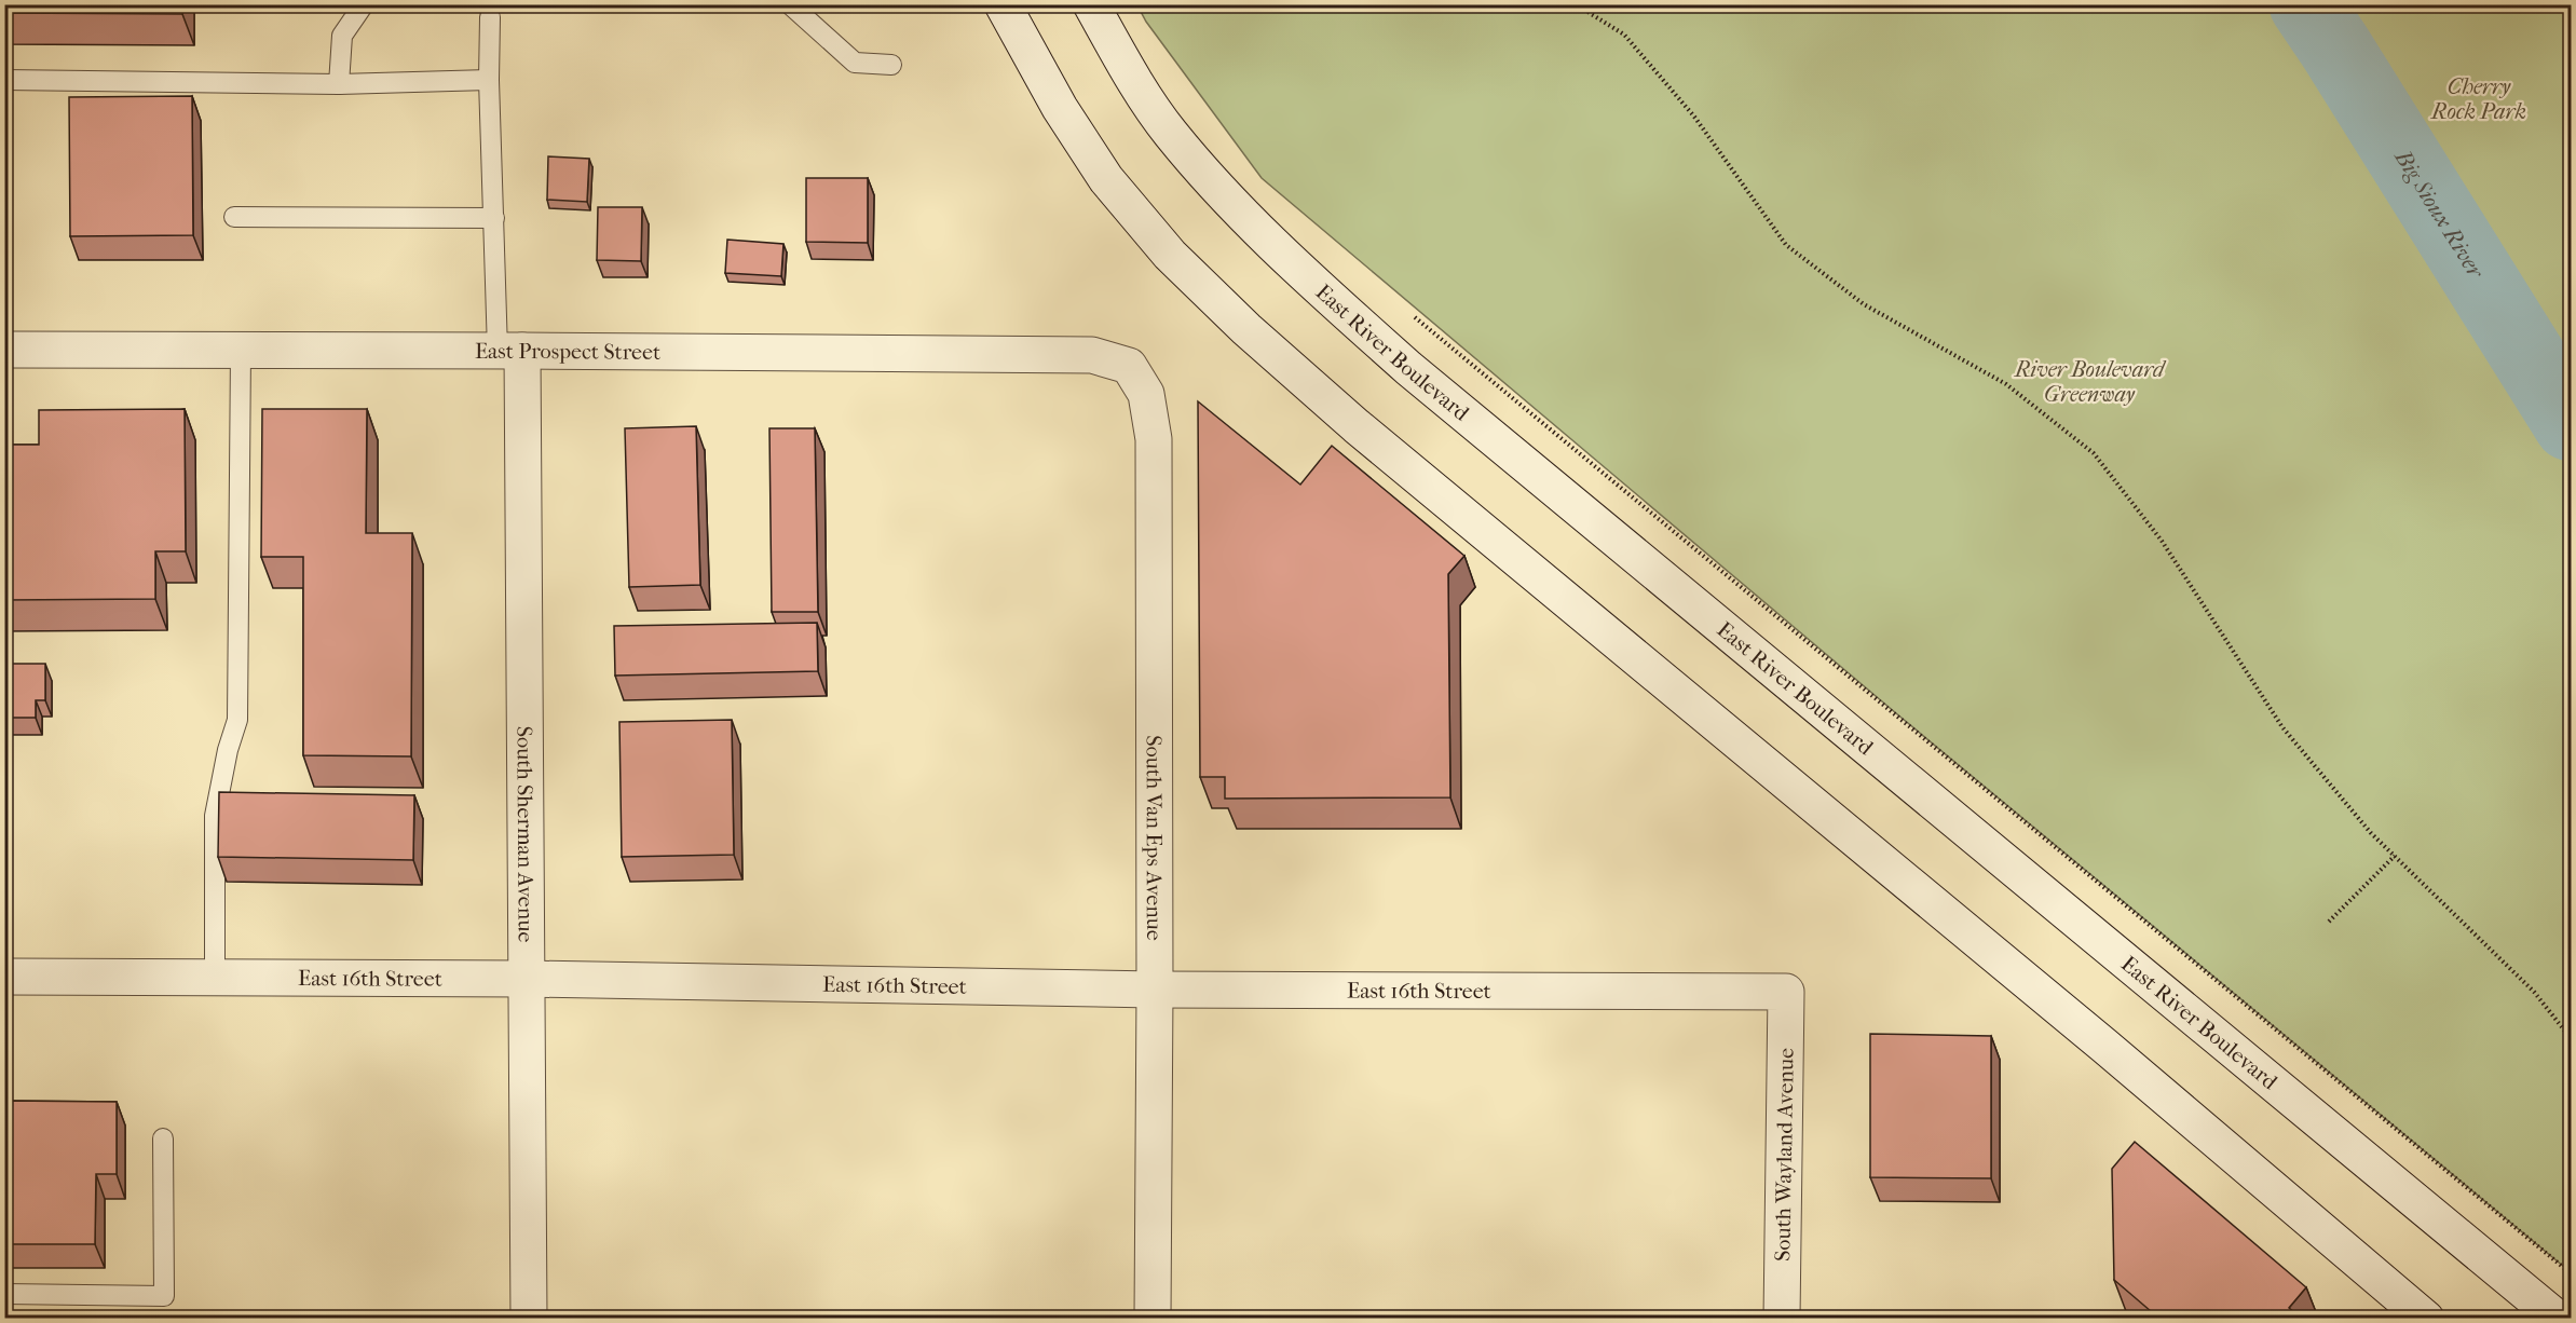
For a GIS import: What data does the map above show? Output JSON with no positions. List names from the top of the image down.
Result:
{
  "streets": {
    "street": [
      "East Prospect Street",
      "East River Boulevard",
      "South Sherman Avenue",
      "South Van Eps Avenue",
      "East 16th Street",
      "South Wayland Avenue"
    ]
  },
  "crossings": [
    ["East Prospect Street", "South Sherman Avenue"],
    ["East Prospect Street", "South Van Eps Avenue"],
    ["South Sherman Avenue", "East 16th Street"],
    ["South Van Eps Avenue", "East 16th Street"],
    ["East 16th Street", "South Wayland Avenue"]
  ],
  "water": ["Big Sioux River"],
  "parks": ["Cherry Rock Park", "River Boulevard Greenway"]
}
